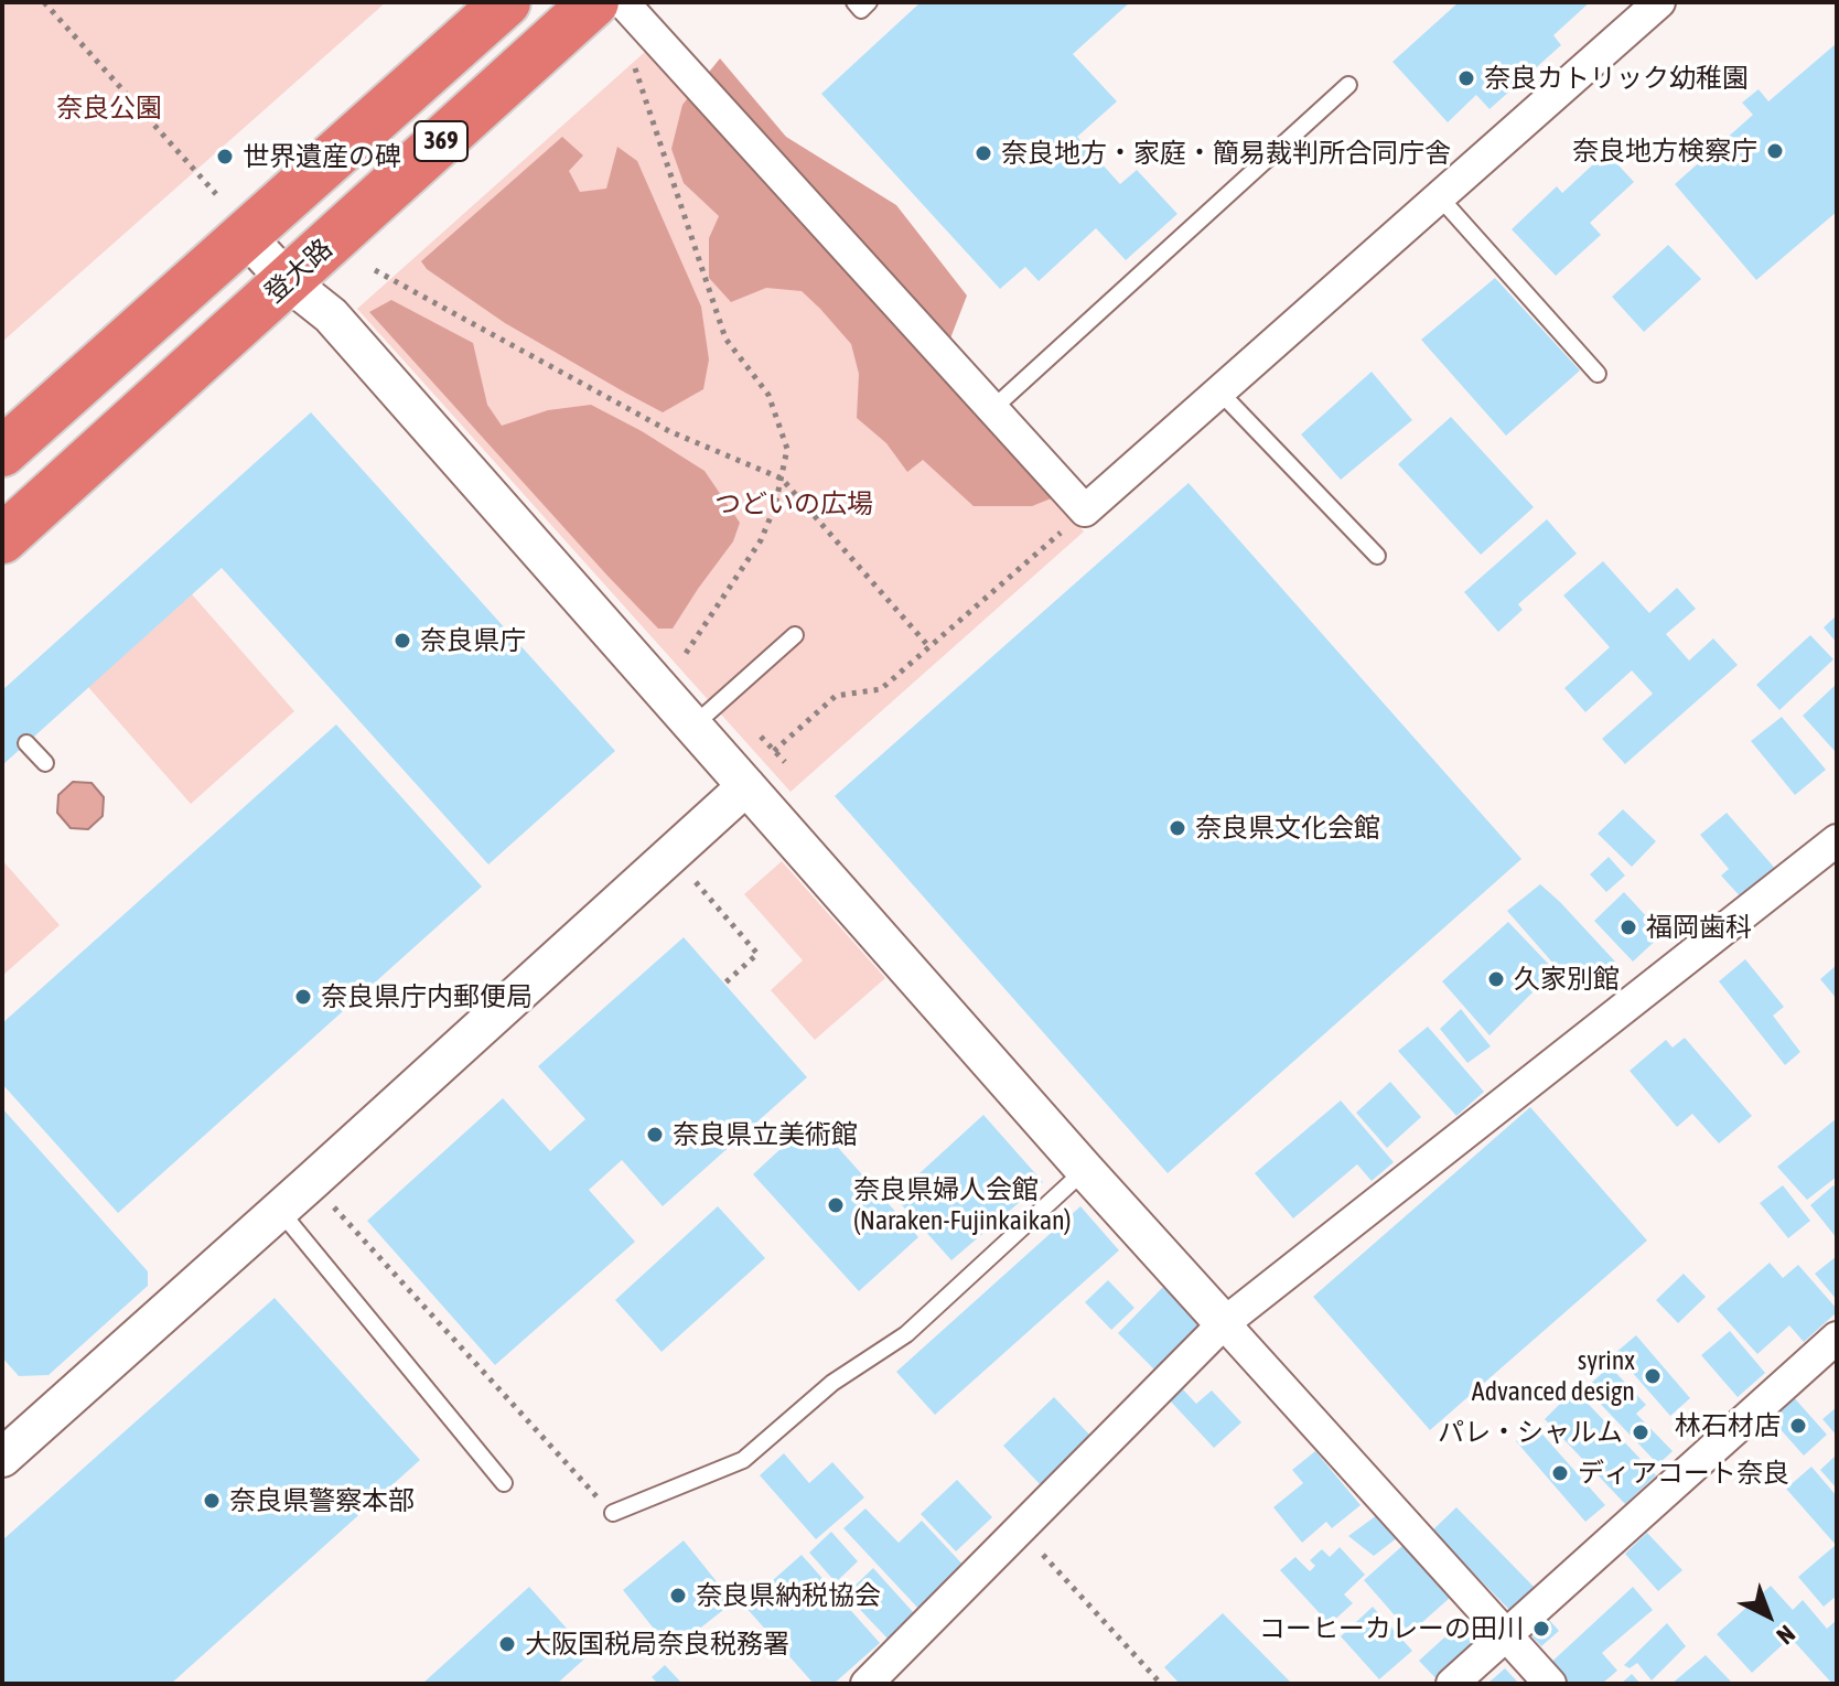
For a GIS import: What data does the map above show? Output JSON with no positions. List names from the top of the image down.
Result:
{
  "streets": {
    "highway": ["369", "登大路"]
  },
  "parks": ["奈良公園", "つどいの広場"],
  "places": [
    "奈良カトリック幼稚園",
    "奈良地方検察庁",
    "奈良地方・家庭・簡易裁判所合同庁舎",
    "世界遺産の碑",
    "奈良県庁",
    "奈良県文化会館",
    "福岡歯科",
    "久家別館",
    "奈良県庁内郵便局",
    "奈良県立美術館",
    "奈良県婦人会館 (Naraken-Fujinkaikan)",
    "syrinx Advanced design",
    "林石材店",
    "パレ・シャルム",
    "ディアコート奈良",
    "奈良県警察本部",
    "奈良県納税協会",
    "コーヒーカレーの田川",
    "大阪国税局奈良税務署"
  ],
  "north": "bottom right"
}
